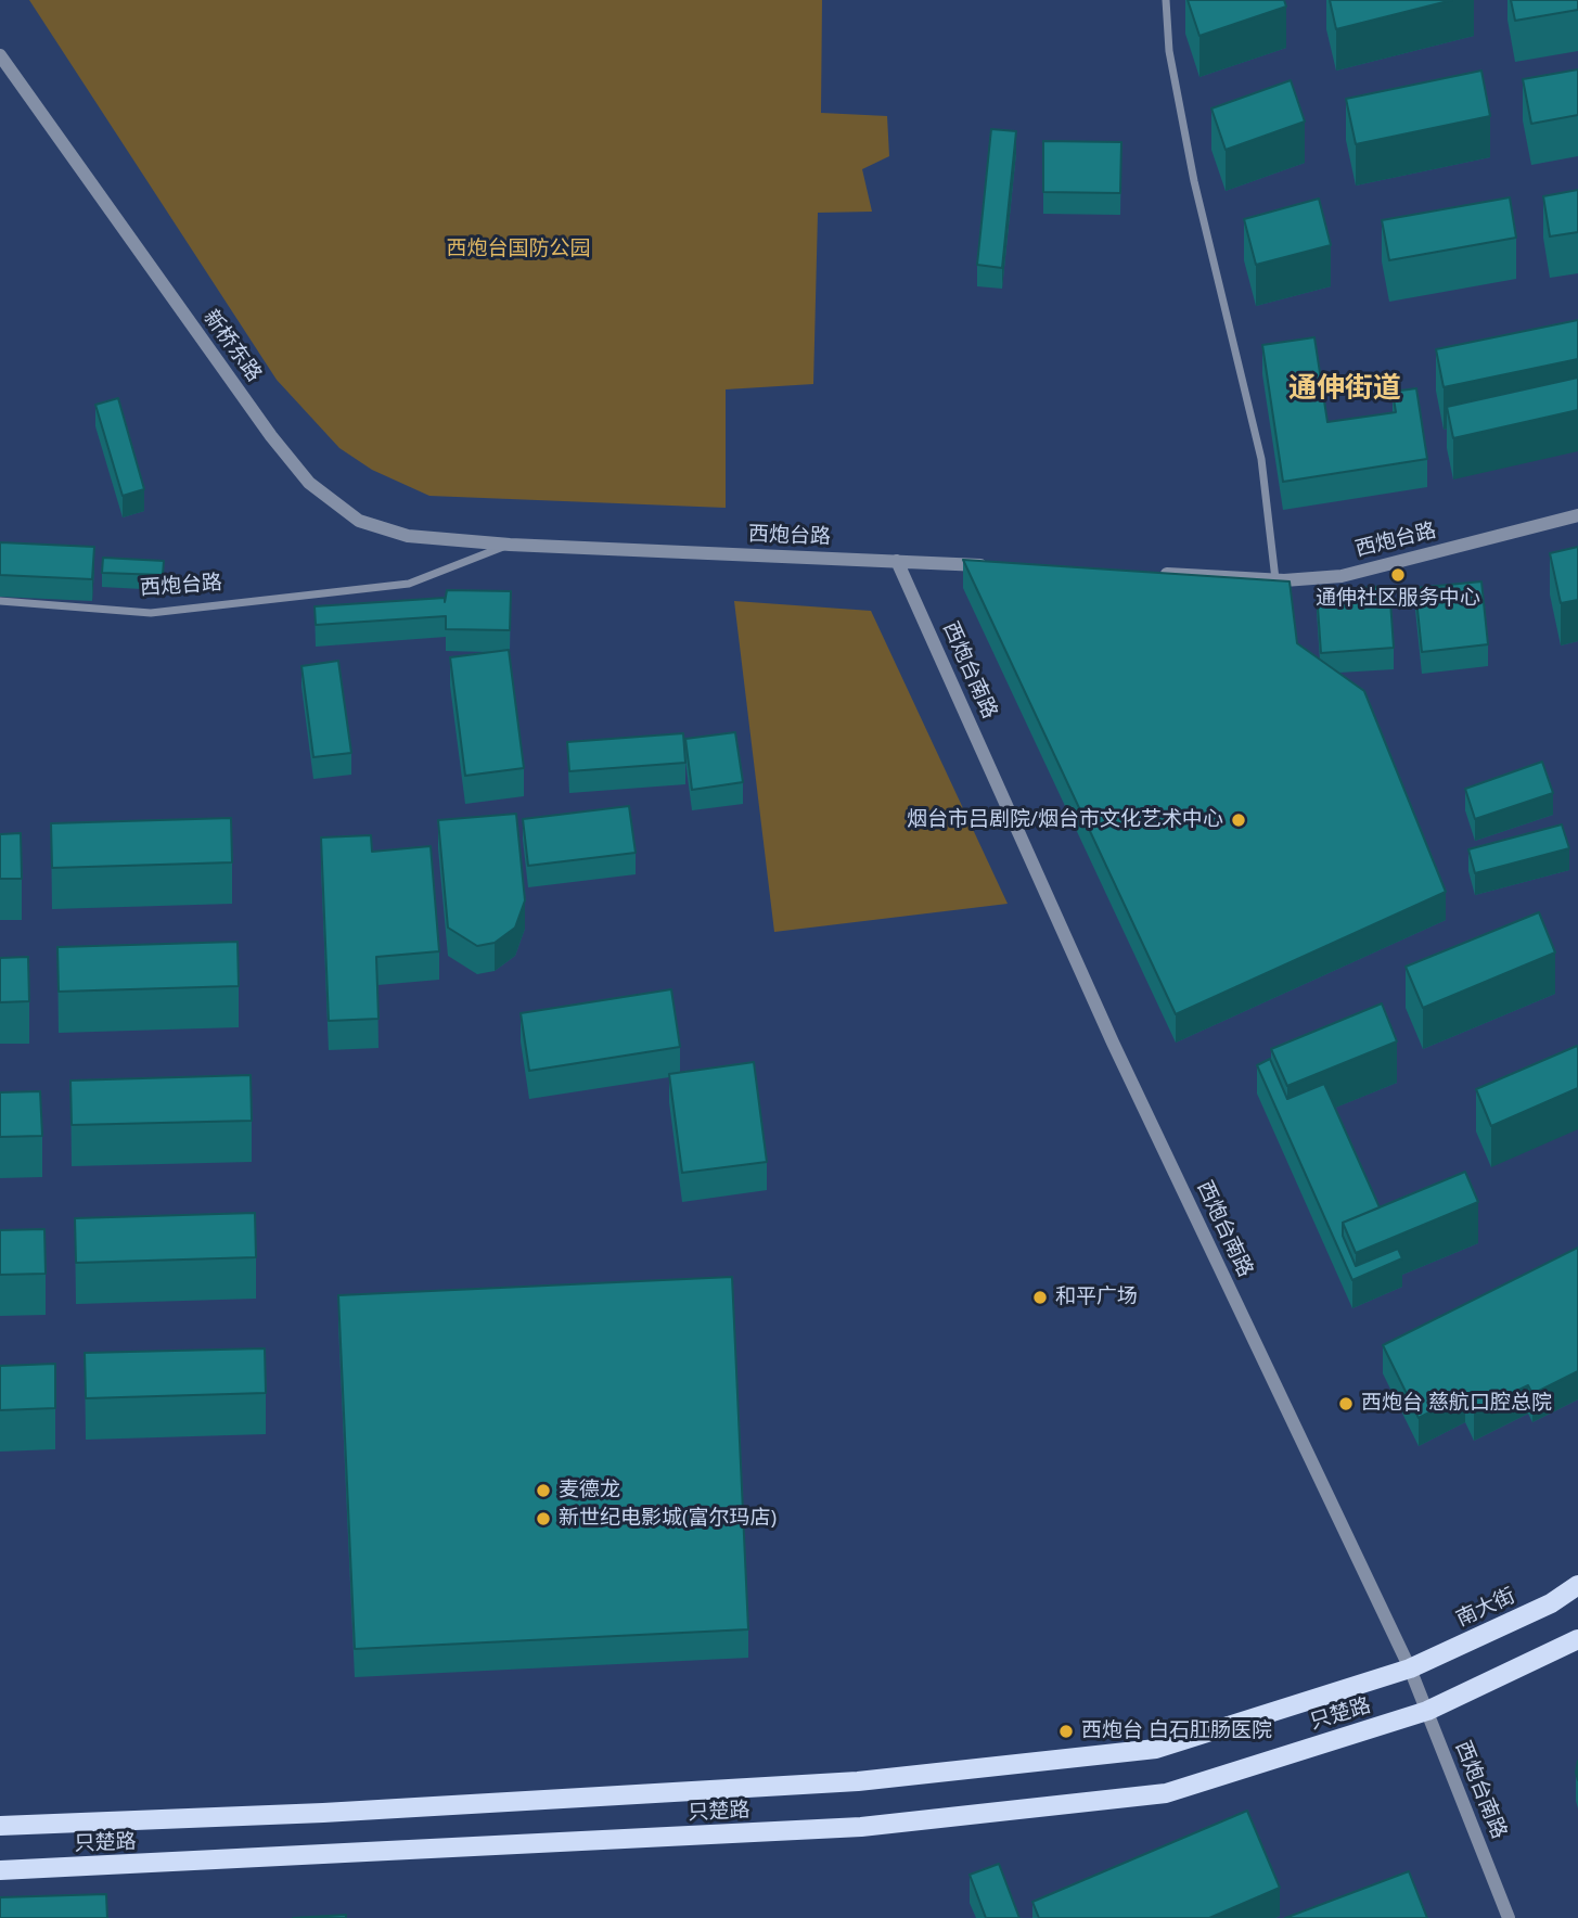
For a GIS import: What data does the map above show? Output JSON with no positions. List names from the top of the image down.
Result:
{
  "streets": {
    "main road": ["南大街", "只楚路"],
    "street": ["新桥东路", "西炮台路", "西炮台南路"]
  },
  "crossings": [
    ["新桥东路", "西炮台路"],
    ["西炮台路", "西炮台南路"],
    ["西炮台南路", "南大街"],
    ["西炮台南路", "只楚路"],
    ["南大街", "只楚路"]
  ],
  "districts": ["通伸街道"],
  "parks": ["西炮台国防公园"],
  "places": [
    "通伸社区服务中心",
    "烟台市吕剧院/烟台市文化艺术中心",
    "和平广场",
    "西炮台 慈航口腔总院",
    "麦德龙",
    "新世纪电影城(富尔玛店)",
    "西炮台 白石肛肠医院"
  ]
}
